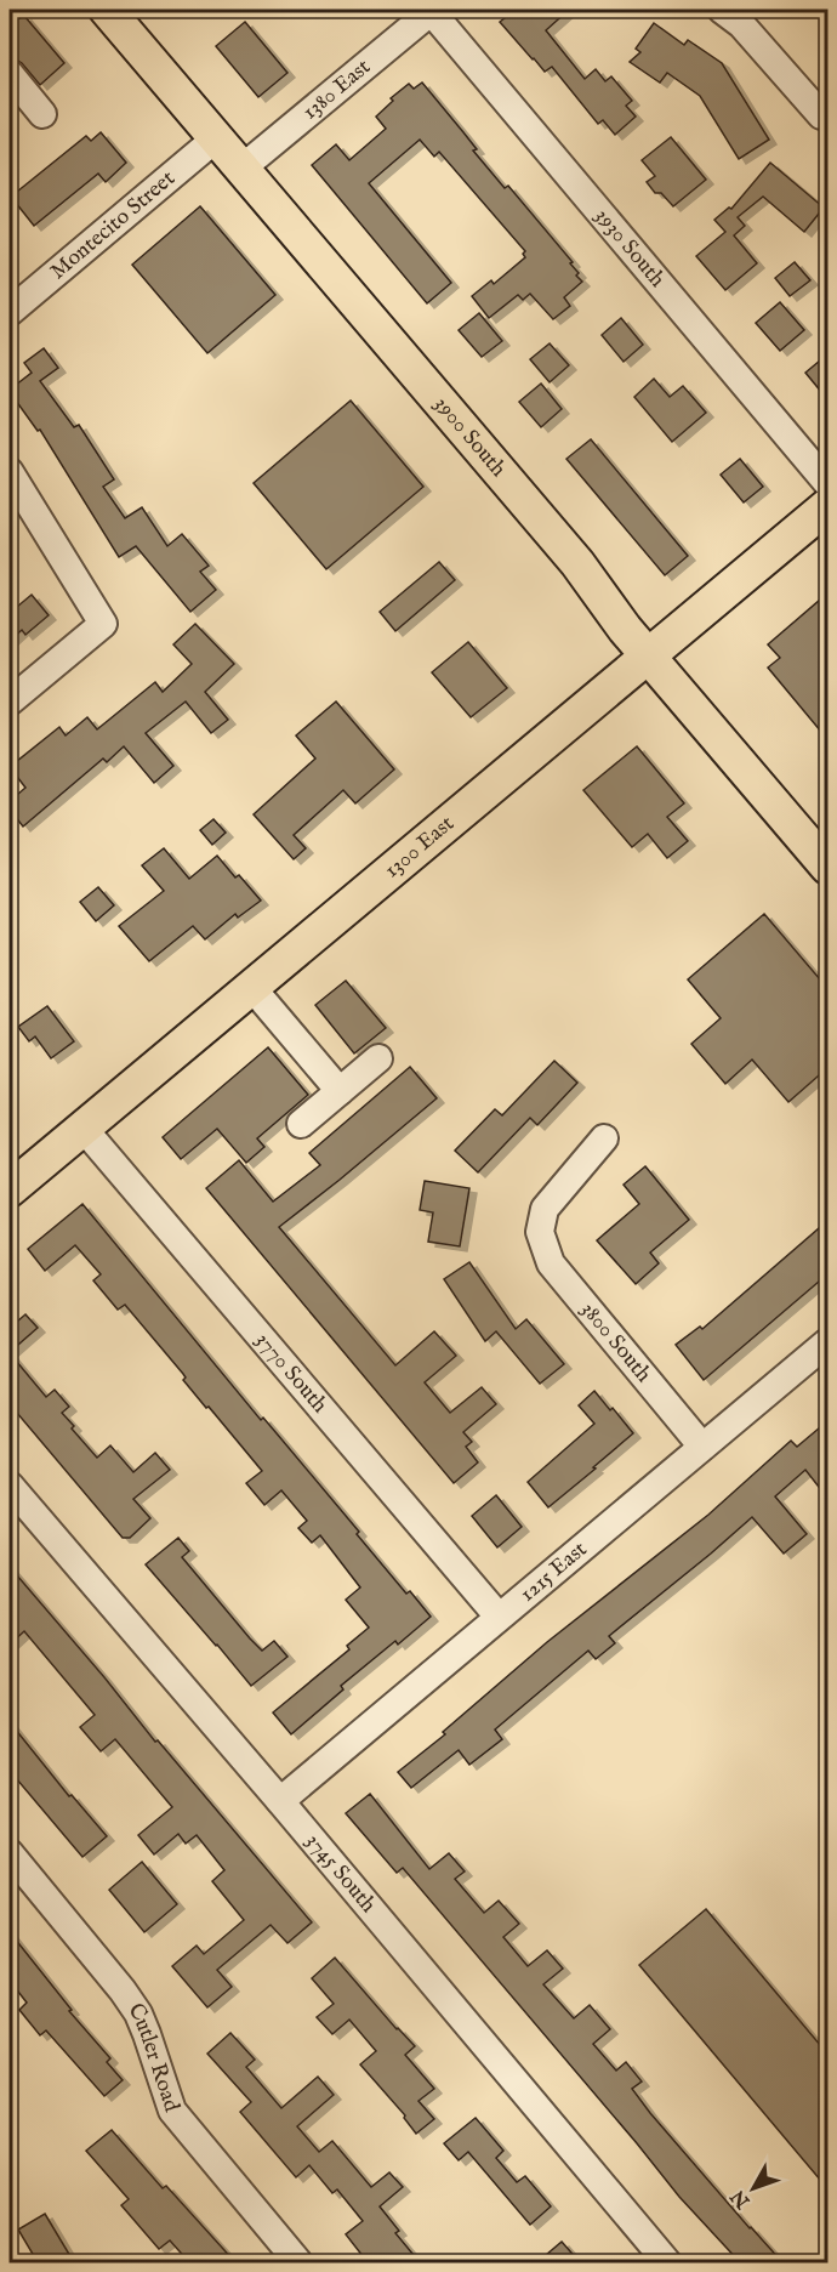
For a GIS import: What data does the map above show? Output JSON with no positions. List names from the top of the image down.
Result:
{
  "streets": {
    "main road": ["3900 South", "1300 East"],
    "street": [
      "1380 East",
      "Montecito Street",
      "3930 South",
      "3800 South",
      "3770 South",
      "1215 East",
      "3745 South",
      "Cutler Road"
    ]
  },
  "crossings": [
    ["1380 East", "3930 South"],
    ["1380 East", "3900 South"],
    ["Montecito Street", "3900 South"],
    ["3900 South", "1300 East"],
    ["1300 East", "3770 South"],
    ["3800 South", "1215 East"],
    ["3770 South", "1215 East"],
    ["1215 East", "3745 South"]
  ],
  "north": "bottom left"
}
